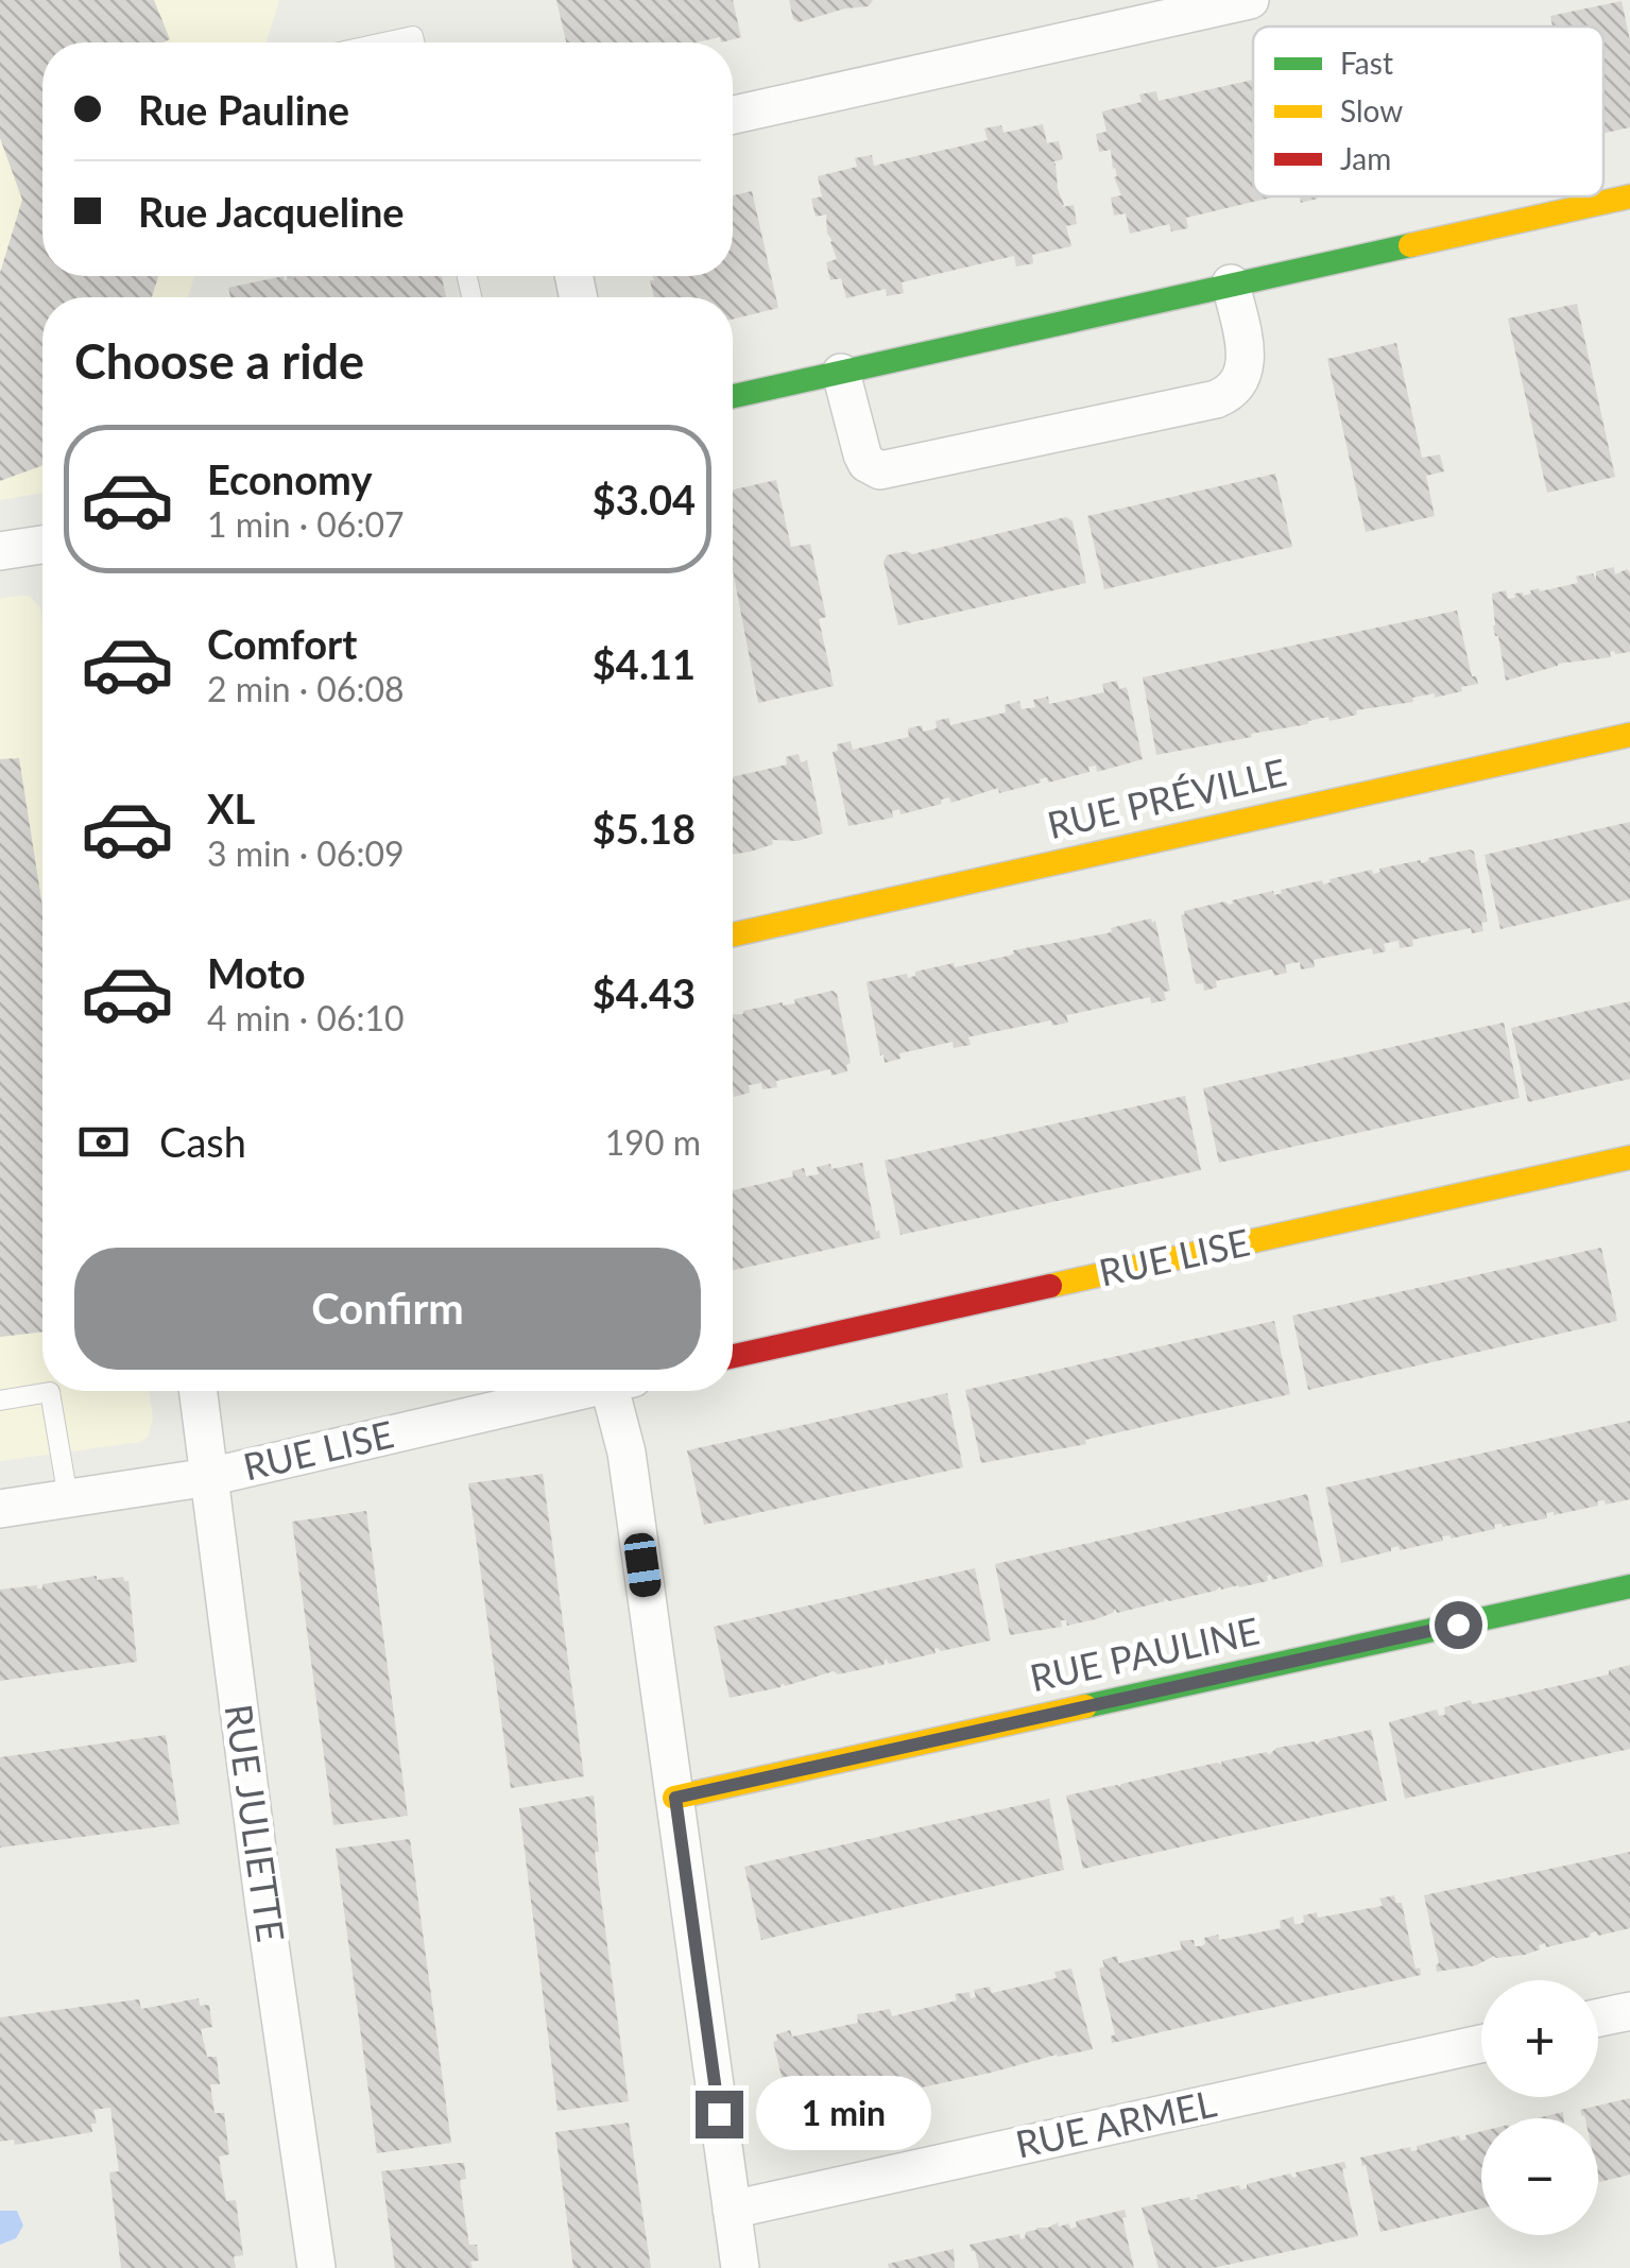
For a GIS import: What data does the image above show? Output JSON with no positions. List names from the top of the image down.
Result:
{
  "streets": {
    "street": [
      "RUE PRÉVILLE",
      "RUE LISE",
      "RUE PAULINE",
      "RUE JULIETTE",
      "RUE ARMEL"
    ]
  },
  "crossings": [
    ["RUE LISE", "RUE JULIETTE"]
  ],
  "legend": ["Fast", "Slow", "Jam"],
  "page": {
    "banner": ["Rue Pauline", "Rue Jacqueline"],
    "heading": "Choose a ride",
    "list": [
      {
        "name": "Economy",
        "note": "1 min · 06:07",
        "value": "$3.04"
      },
      {
        "name": "Comfort",
        "note": "2 min · 06:08",
        "value": "$4.11"
      },
      {
        "name": "XL",
        "note": "3 min · 06:09",
        "value": "$5.18"
      },
      {
        "name": "Moto",
        "note": "4 min · 06:10",
        "value": "$4.43"
      }
    ],
    "pay": ["Cash", "190 m"],
    "buttons": "Confirm",
    "map_buttons": ["+", "−"],
    "bubble": "1 min"
  }
}
